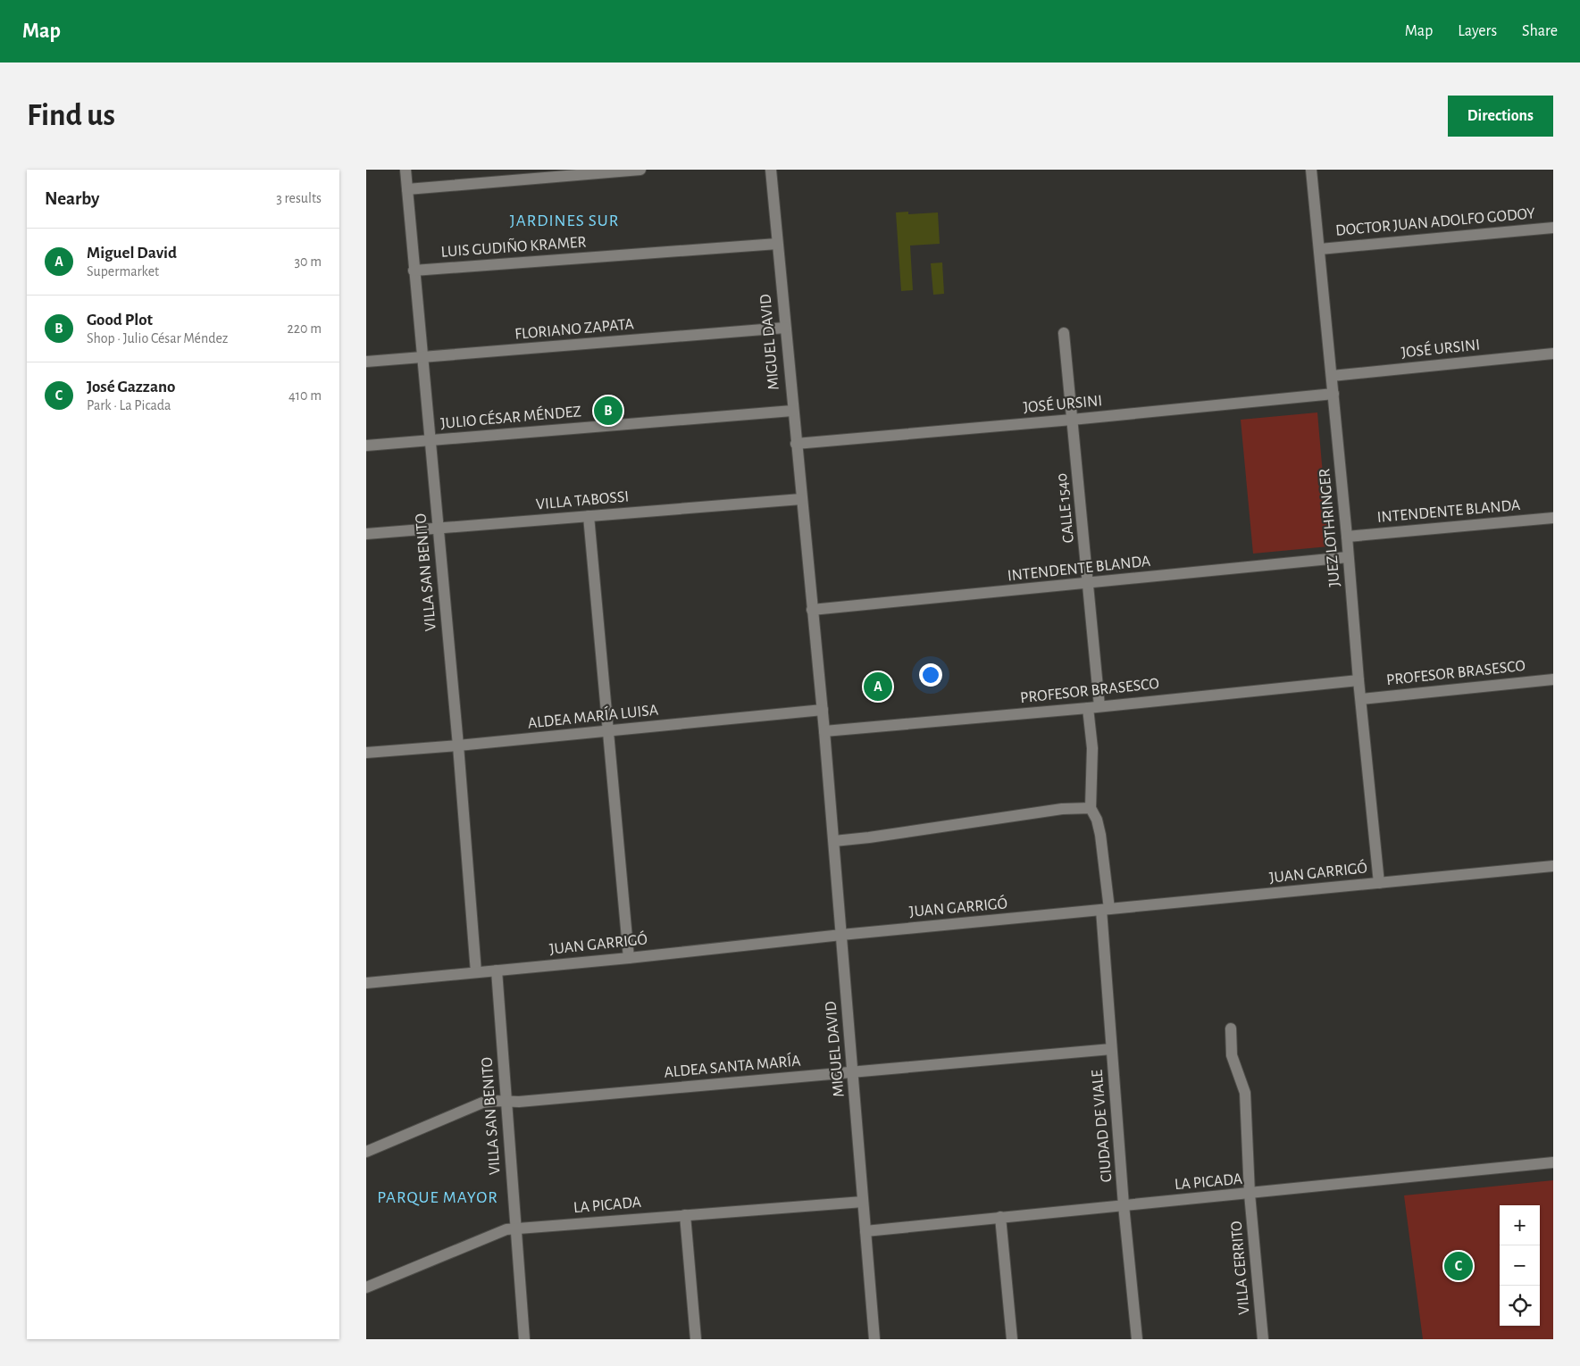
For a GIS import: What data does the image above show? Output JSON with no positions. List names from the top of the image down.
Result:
{
  "streets": {
    "street": [
      "DOCTOR JUAN ADOLFO GODOY",
      "LUIS GUDIÑO KRAMER",
      "FLORIANO ZAPATA",
      "MIGUEL DAVID",
      "JOSÉ URSINI",
      "JULIO CÉSAR MÉNDEZ",
      "VILLA TABOSSI",
      "CALLE 1540",
      "INTENDENTE BLANDA",
      "JUEZ LOTHRINGER",
      "VILLA SAN BENITO",
      "PROFESOR BRASESCO",
      "ALDEA MARÍA LUISA",
      "JUAN GARRIGÓ",
      "ALDEA SANTA MARÍA",
      "CIUDAD DE VIALE",
      "LA PICADA",
      "VILLA CERRITO"
    ]
  },
  "crossings": [
    ["DOCTOR JUAN ADOLFO GODOY", "JUEZ LOTHRINGER"],
    ["LUIS GUDIÑO KRAMER", "MIGUEL DAVID"],
    ["LUIS GUDIÑO KRAMER", "VILLA SAN BENITO"],
    ["FLORIANO ZAPATA", "MIGUEL DAVID"],
    ["FLORIANO ZAPATA", "VILLA SAN BENITO"],
    ["MIGUEL DAVID", "JOSÉ URSINI"],
    ["MIGUEL DAVID", "JULIO CÉSAR MÉNDEZ"],
    ["MIGUEL DAVID", "VILLA TABOSSI"],
    ["MIGUEL DAVID", "INTENDENTE BLANDA"],
    ["MIGUEL DAVID", "PROFESOR BRASESCO"],
    ["MIGUEL DAVID", "ALDEA MARÍA LUISA"],
    ["MIGUEL DAVID", "JUAN GARRIGÓ"],
    ["MIGUEL DAVID", "ALDEA SANTA MARÍA"],
    ["MIGUEL DAVID", "LA PICADA"],
    ["JOSÉ URSINI", "CALLE 1540"],
    ["JOSÉ URSINI", "JUEZ LOTHRINGER"],
    ["JULIO CÉSAR MÉNDEZ", "VILLA SAN BENITO"],
    ["VILLA TABOSSI", "VILLA SAN BENITO"],
    ["CALLE 1540", "INTENDENTE BLANDA"],
    ["CALLE 1540", "PROFESOR BRASESCO"],
    ["INTENDENTE BLANDA", "JUEZ LOTHRINGER"],
    ["JUEZ LOTHRINGER", "PROFESOR BRASESCO"],
    ["JUEZ LOTHRINGER", "JUAN GARRIGÓ"],
    ["VILLA SAN BENITO", "ALDEA MARÍA LUISA"],
    ["VILLA SAN BENITO", "JUAN GARRIGÓ"],
    ["VILLA SAN BENITO", "ALDEA SANTA MARÍA"],
    ["VILLA SAN BENITO", "LA PICADA"],
    ["JUAN GARRIGÓ", "CIUDAD DE VIALE"],
    ["ALDEA SANTA MARÍA", "CIUDAD DE VIALE"],
    ["CIUDAD DE VIALE", "LA PICADA"],
    ["LA PICADA", "VILLA CERRITO"]
  ],
  "districts": ["JARDINES SUR", "PARQUE MAYOR"],
  "page": {
    "header": "Map",
    "nav": ["Map", "Layers", "Share"],
    "buttons": "Directions",
    "title": "Find us",
    "heading": ["Nearby", "3 results"],
    "list": [
      {
        "mark": "A",
        "name": "Miguel David",
        "note": "Supermarket",
        "value": "30 m"
      },
      {
        "mark": "B",
        "name": "Good Plot",
        "note": "Shop · Julio César Méndez",
        "value": "220 m"
      },
      {
        "mark": "C",
        "name": "José Gazzano",
        "note": "Park · La Picada",
        "value": "410 m"
      }
    ],
    "pins": ["B", "A", "C"],
    "map_buttons": ["+", "−"]
  }
}
